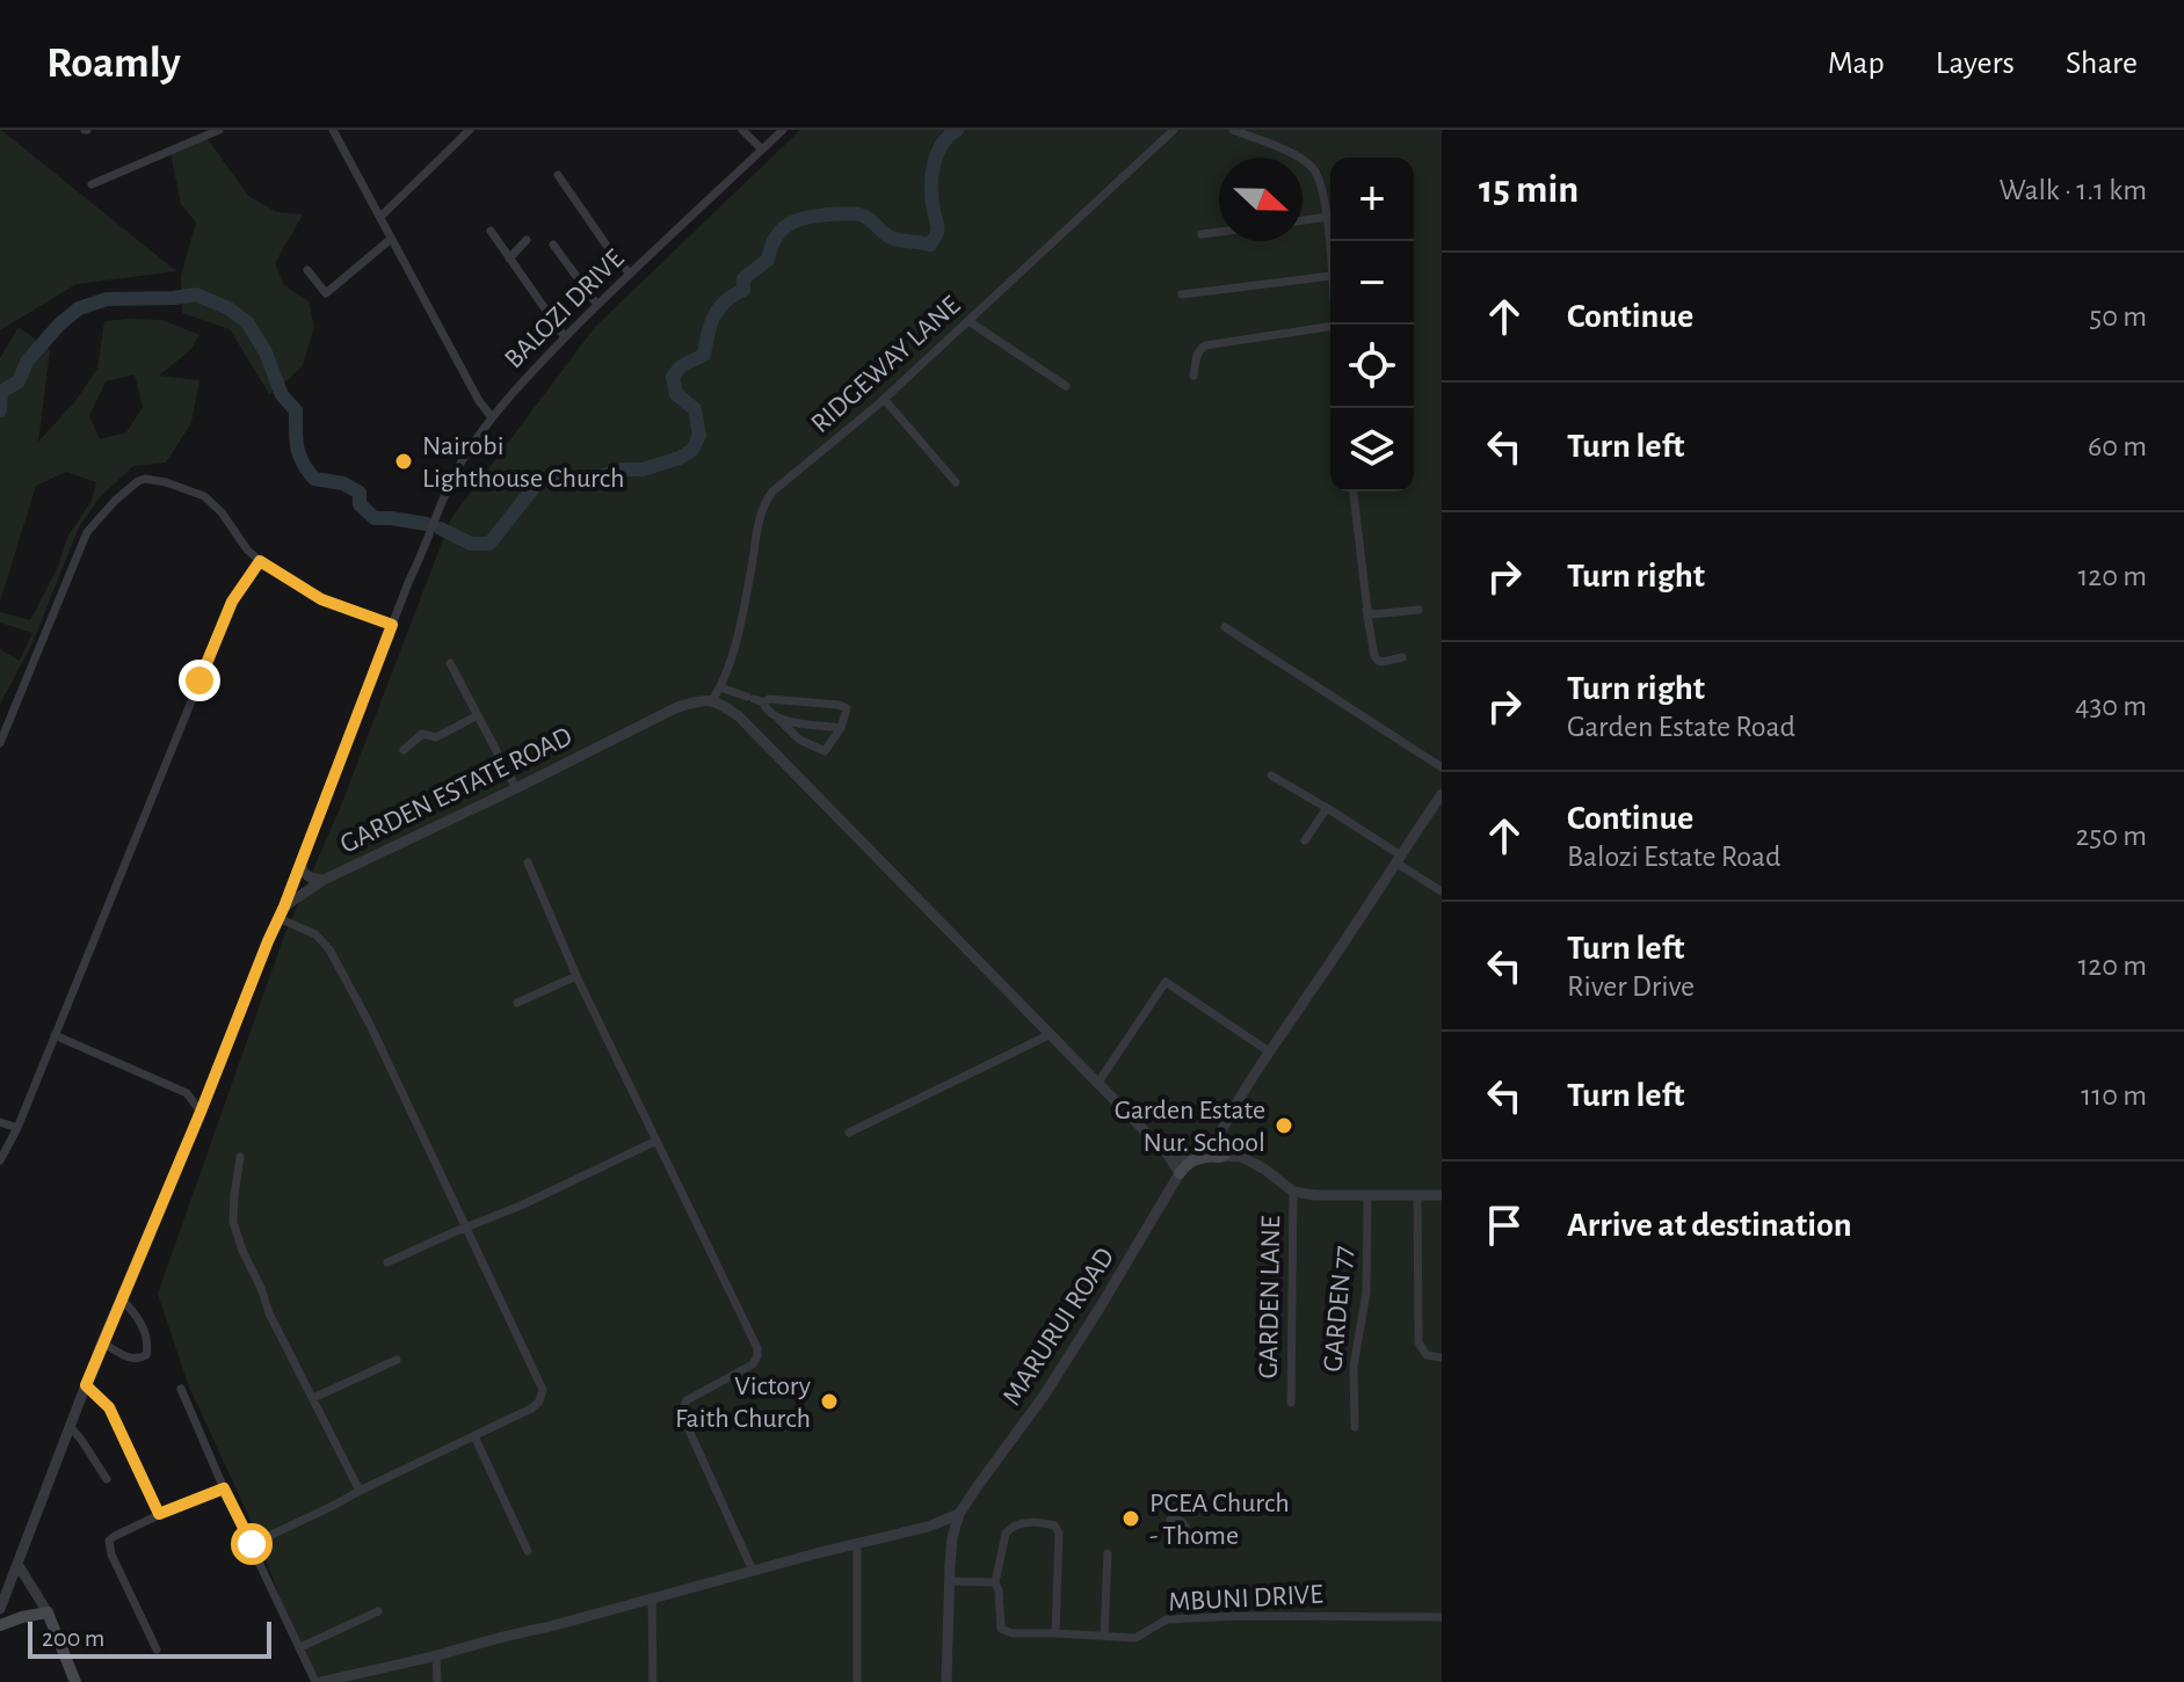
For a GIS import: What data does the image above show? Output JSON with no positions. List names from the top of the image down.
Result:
{
  "streets": {
    "main road": ["MARURUI ROAD"],
    "street": [
      "BALOZI DRIVE",
      "RIDGEWAY LANE",
      "GARDEN ESTATE ROAD",
      "GARDEN LANE",
      "GARDEN 77",
      "MBUNI DRIVE"
    ]
  },
  "crossings": [
    ["BALOZI DRIVE", "GARDEN ESTATE ROAD"],
    ["RIDGEWAY LANE", "GARDEN ESTATE ROAD"]
  ],
  "places": [
    "Nairobi Lighthouse Church",
    "Garden Estate Nur. School",
    "Victory Faith Church",
    "PCEA Church - Thome"
  ],
  "scale_bar": "200 m",
  "north": "right",
  "page": {
    "header": "Roamly",
    "nav": ["Map", "Layers", "Share"],
    "heading": ["15 min", "Walk · 1.1 km"],
    "map_buttons": ["+", "−"],
    "list": [
      ["Continue", "50 m"],
      ["Turn left", "60 m"],
      ["Turn right", "120 m"],
      ["Turn right", "Garden Estate Road", "430 m"],
      ["Continue", "Balozi Estate Road", "250 m"],
      ["Turn left", "River Drive", "120 m"],
      ["Turn left", "110 m"],
      "Arrive at destination"
    ],
    "scale": "200 m"
  }
}
